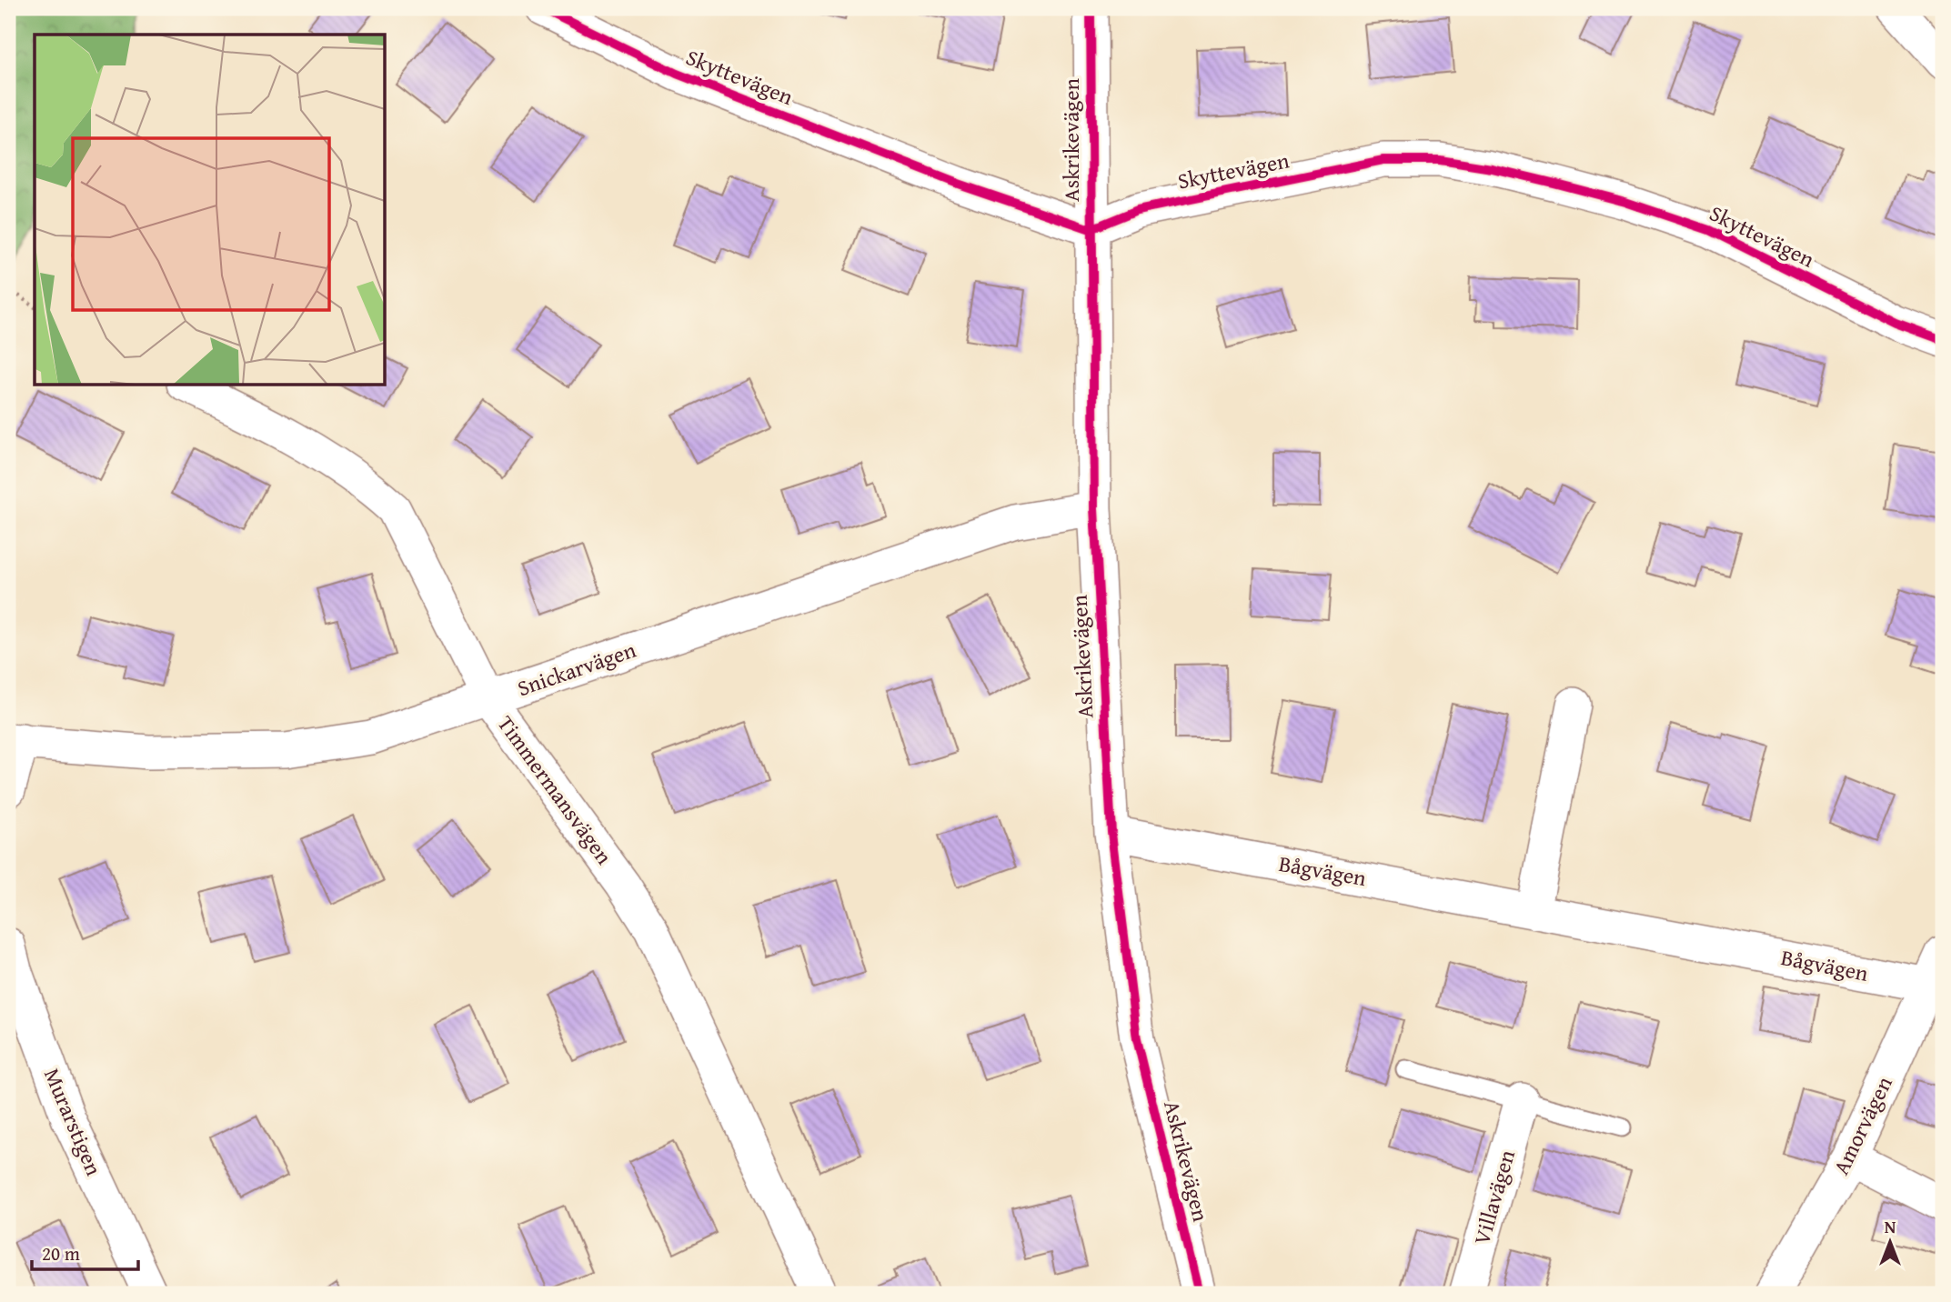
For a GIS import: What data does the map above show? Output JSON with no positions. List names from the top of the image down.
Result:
{
  "streets": {
    "street": [
      "Skyttevägen",
      "Askrikevägen",
      "Snickarvägen",
      "Timmermansvägen",
      "Bågvägen",
      "Murarstigen",
      "Amorvägen",
      "Villavägen"
    ]
  },
  "crossings": [
    ["Skyttevägen", "Askrikevägen"],
    ["Askrikevägen", "Snickarvägen"],
    ["Askrikevägen", "Bågvägen"],
    ["Snickarvägen", "Timmermansvägen"],
    ["Bågvägen", "Amorvägen"]
  ],
  "scale_bar": "20 m",
  "north": "top"
}
